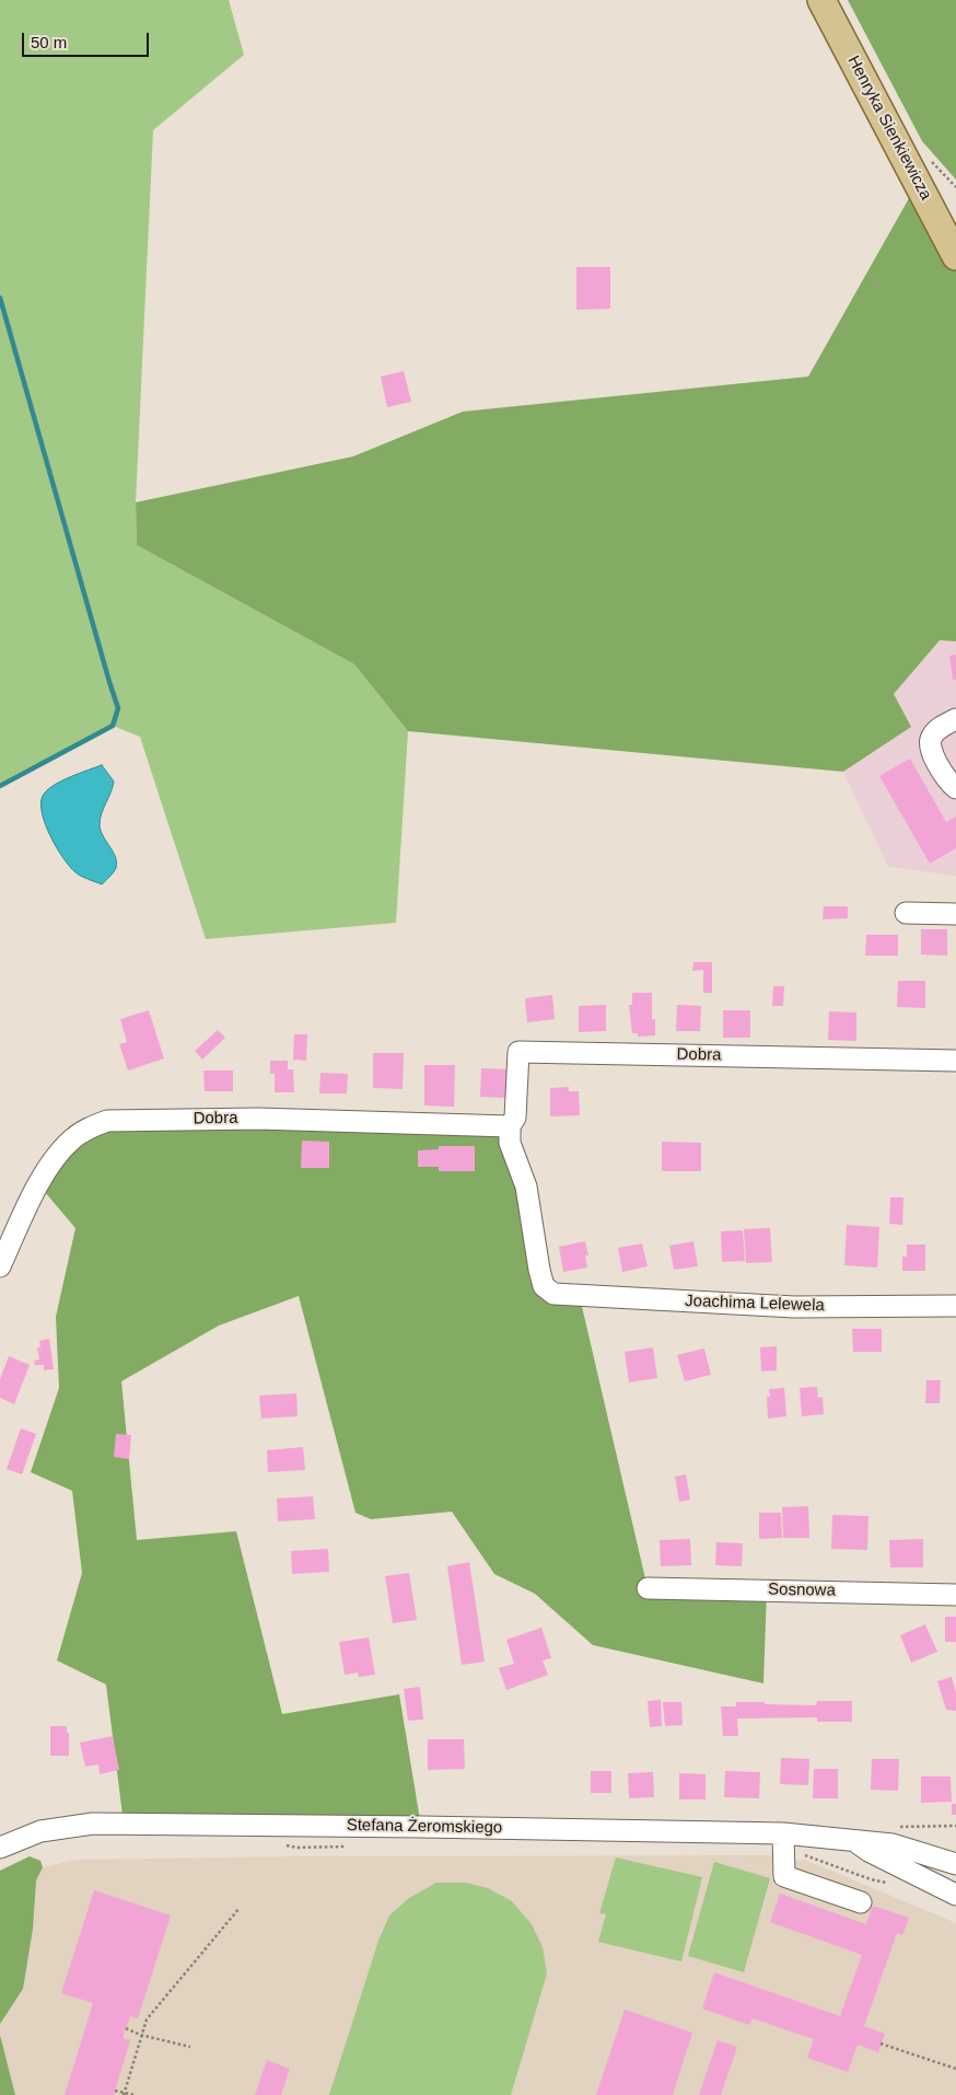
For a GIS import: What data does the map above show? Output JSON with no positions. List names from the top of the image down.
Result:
{
  "streets": {
    "main road": ["Henryka Sienkiewicza"],
    "street": [
      "Dobra",
      "Joachima Lelewela",
      "Sosnowa",
      "Stefana Żeromskiego"
    ]
  },
  "crossings": [
    ["Dobra", "Joachima Lelewela"]
  ],
  "scale_bar": "50 m"
}
